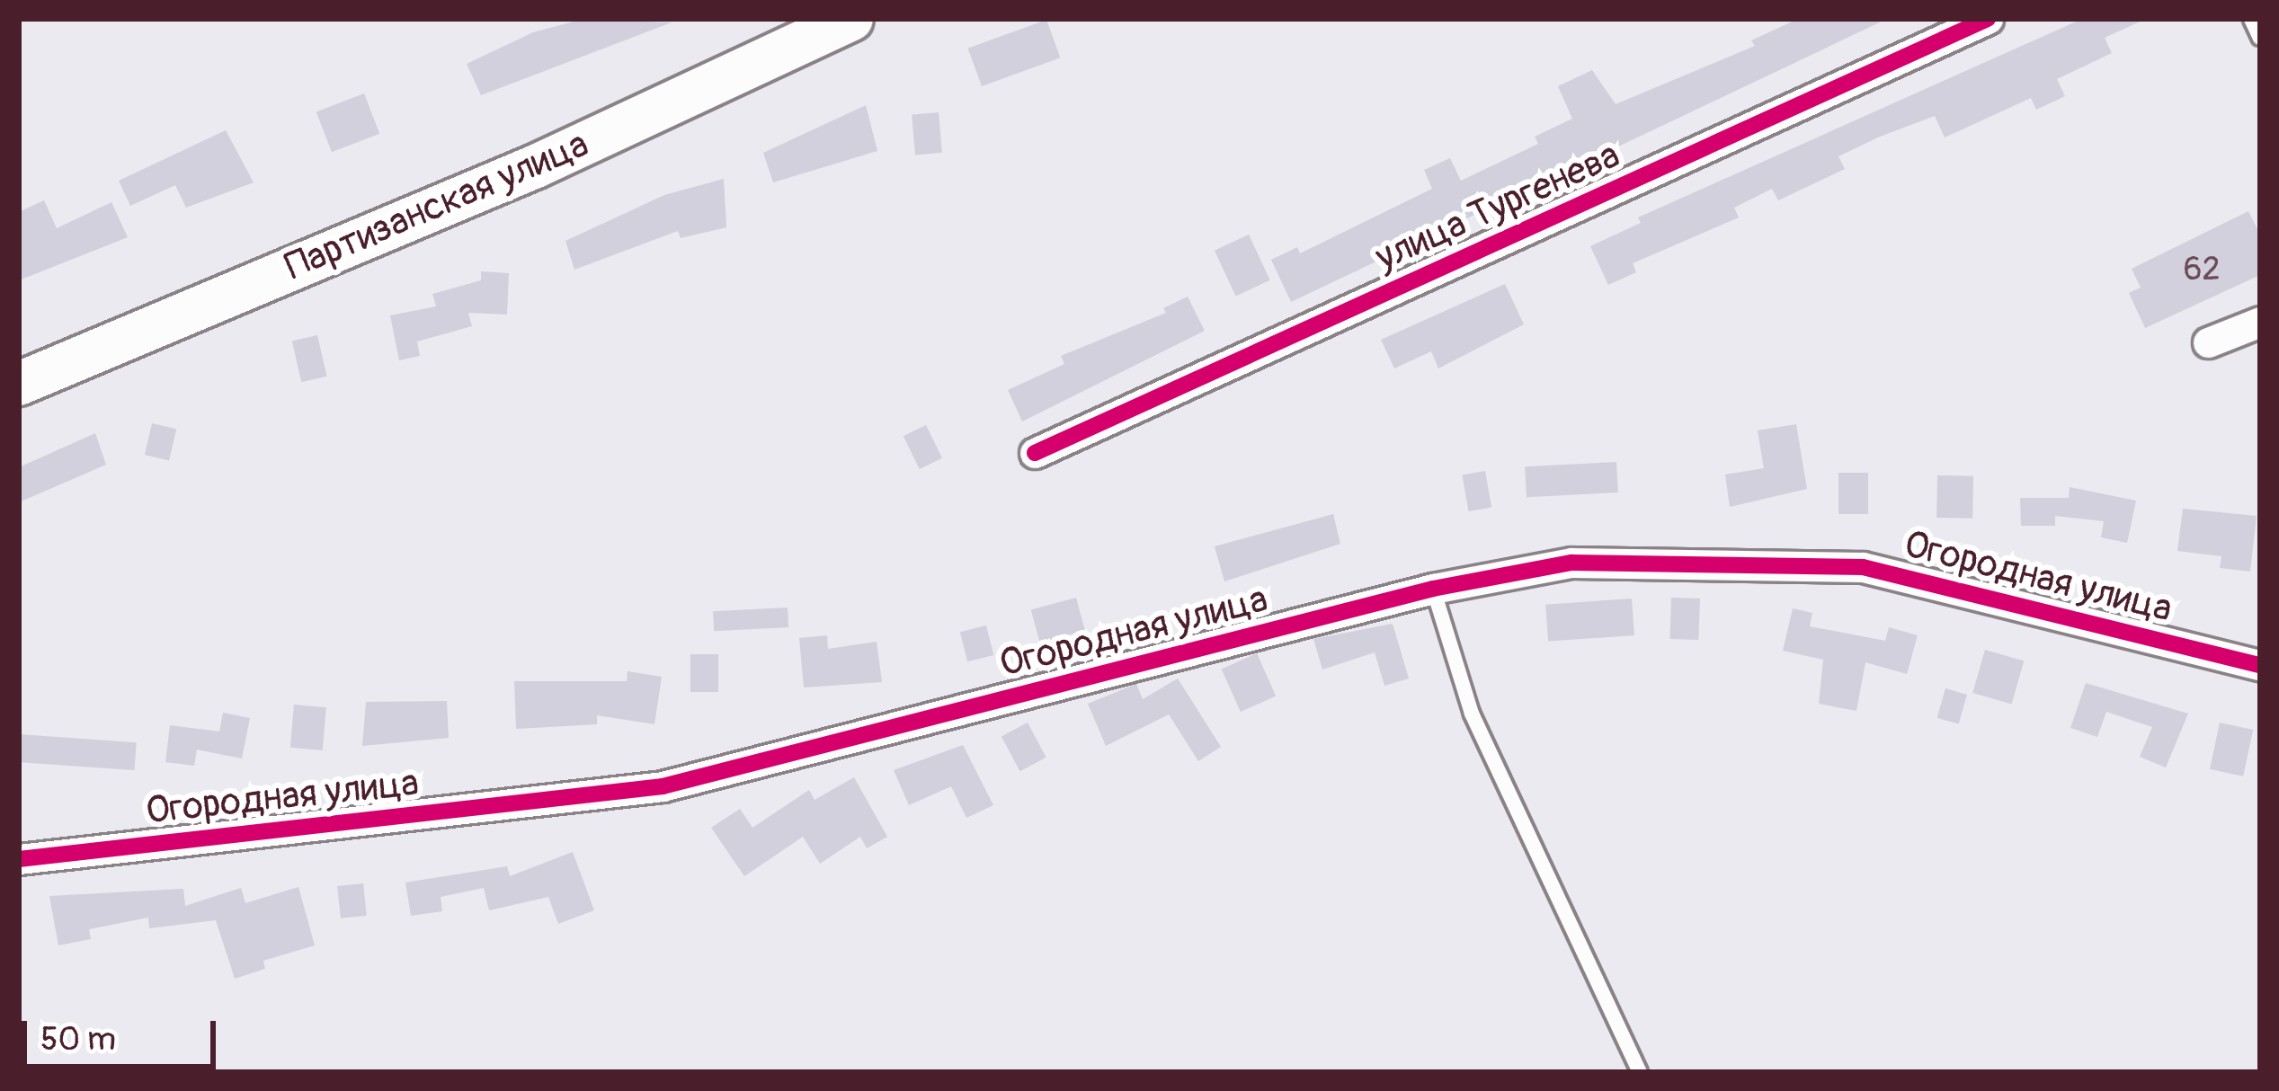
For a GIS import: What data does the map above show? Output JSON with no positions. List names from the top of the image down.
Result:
{
  "streets": {
    "street": ["Партизанская улица", "улица Тургенева", "Огородная улица"]
  },
  "house_numbers": ["62"],
  "scale_bar": "50 m"
}
